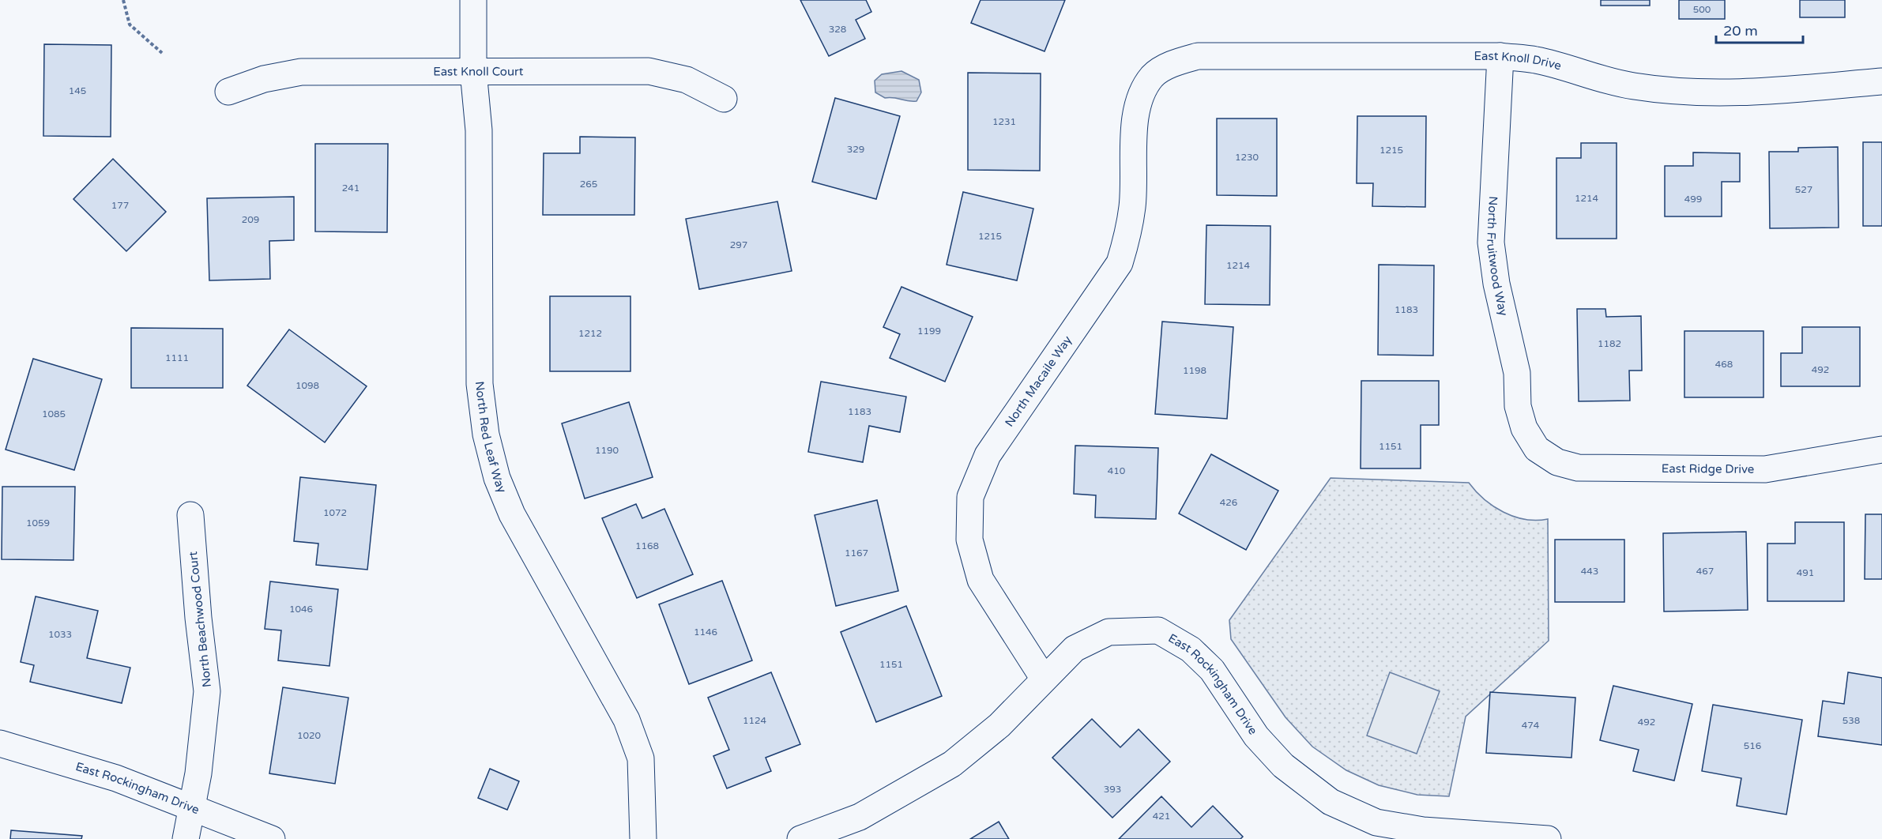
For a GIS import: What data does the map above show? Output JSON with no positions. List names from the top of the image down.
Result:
{
  "streets": {
    "street": [
      "East Knoll Drive",
      "East Knoll Court",
      "North Fruitwood Way",
      "North Macaile Way",
      "North Red Leaf Way",
      "East Ridge Drive",
      "North Beachwood Court",
      "East Rockingham Drive"
    ]
  },
  "crossings": [
    ["East Knoll Drive", "North Fruitwood Way"],
    ["East Knoll Drive", "North Macaile Way"],
    ["East Knoll Court", "North Red Leaf Way"],
    ["North Fruitwood Way", "East Ridge Drive"],
    ["North Macaile Way", "East Rockingham Drive"],
    ["North Beachwood Court", "East Rockingham Drive"]
  ],
  "house_numbers": [
    "500",
    "328",
    "145",
    "1231",
    "329",
    "1215",
    "1230",
    "265",
    "241",
    "527",
    "1214",
    "499",
    "177",
    "209",
    "1215",
    "297",
    "1214",
    "1183",
    "1199",
    "1212",
    "1182",
    "1111",
    "468",
    "492",
    "1198",
    "1098",
    "1183",
    "1085",
    "1151",
    "1190",
    "410",
    "426",
    "1072",
    "1059",
    "1168",
    "1167",
    "443",
    "467",
    "491",
    "1046",
    "1146",
    "1033",
    "1151",
    "1124",
    "538",
    "492",
    "474",
    "1020",
    "516",
    "393",
    "421"
  ],
  "scale_bar": "20 m"
}
